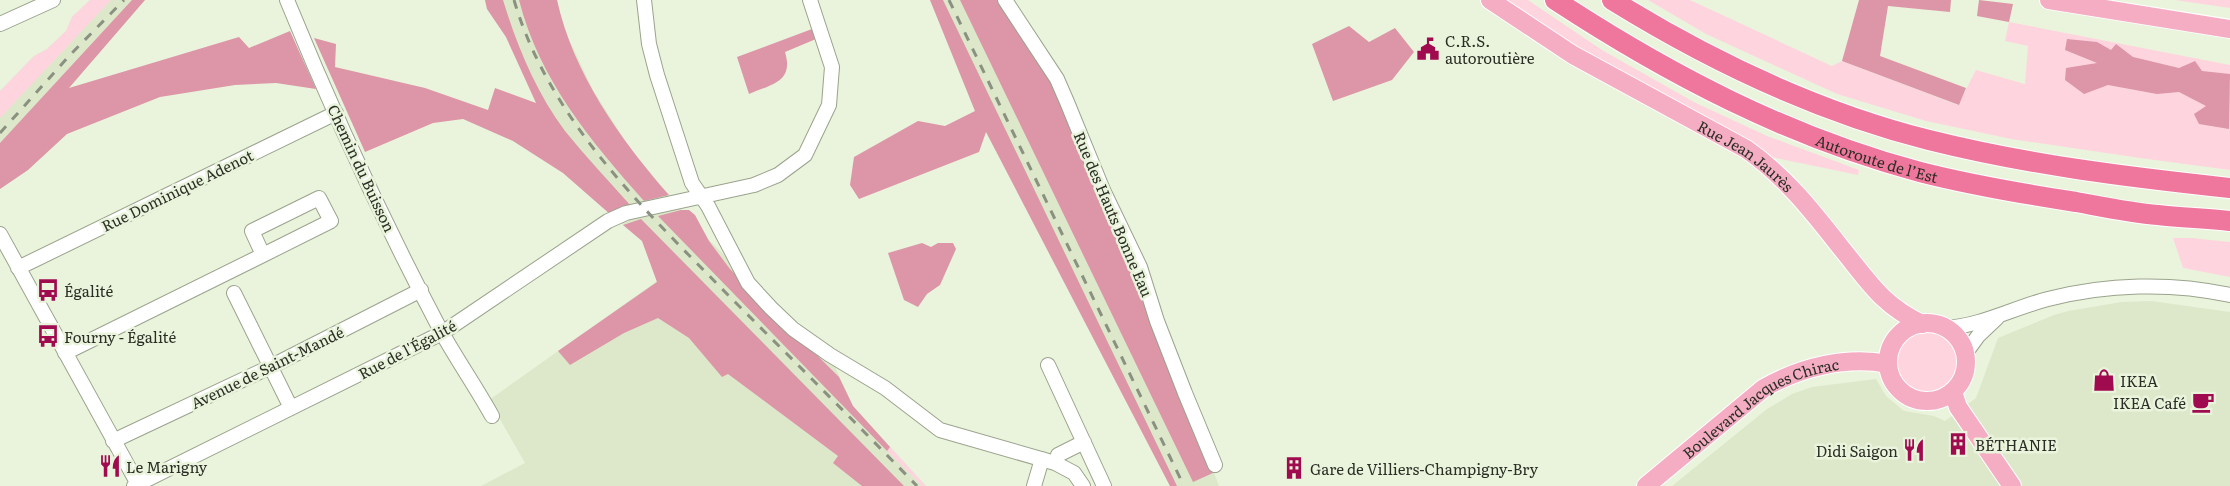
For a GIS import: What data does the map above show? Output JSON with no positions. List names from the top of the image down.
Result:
{
  "streets": {
    "highway": ["Autoroute de l’Est"],
    "main road": ["Rue Jean Jaurès", "Boulevard Jacques Chirac"],
    "street": [
      "Chemin du Buisson",
      "Rue Dominique Adenot",
      "Rue des Hauts Bonne Eau",
      "Rue de l'Égalité",
      "Avenue de Saint-Mandé"
    ]
  },
  "crossings": [
    ["Rue Jean Jaurès", "Boulevard Jacques Chirac"],
    ["Chemin du Buisson", "Rue Dominique Adenot"],
    ["Chemin du Buisson", "Rue de l'Égalité"],
    ["Chemin du Buisson", "Avenue de Saint-Mandé"]
  ],
  "places": {
    "public building": ["C.R.S. autoroutière"],
    "bus stop": ["Égalité", "Fourny - Égalité"],
    "shop": ["IKEA"],
    "cafe": ["IKEA Café"],
    "building": ["BÉTHANIE", "Gare de Villiers-Champigny-Bry"],
    "restaurant": ["Didi Saigon", "Le Marigny"]
  }
}
